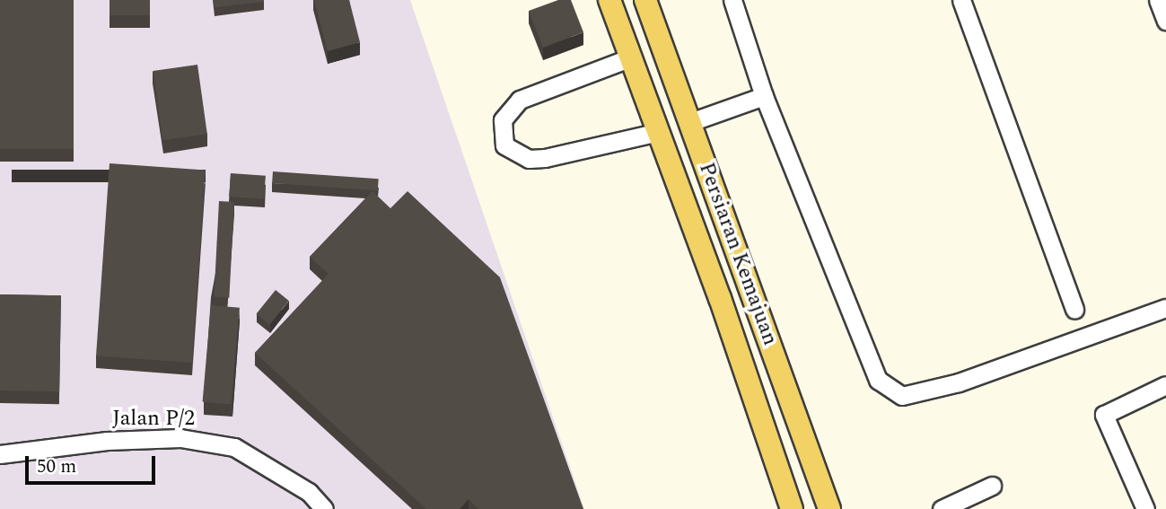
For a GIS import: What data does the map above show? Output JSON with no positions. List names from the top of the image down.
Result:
{
  "streets": {
    "main road": ["Persiaran Kemajuan"],
    "street": ["Jalan P/2"]
  },
  "scale_bar": "50 m"
}
